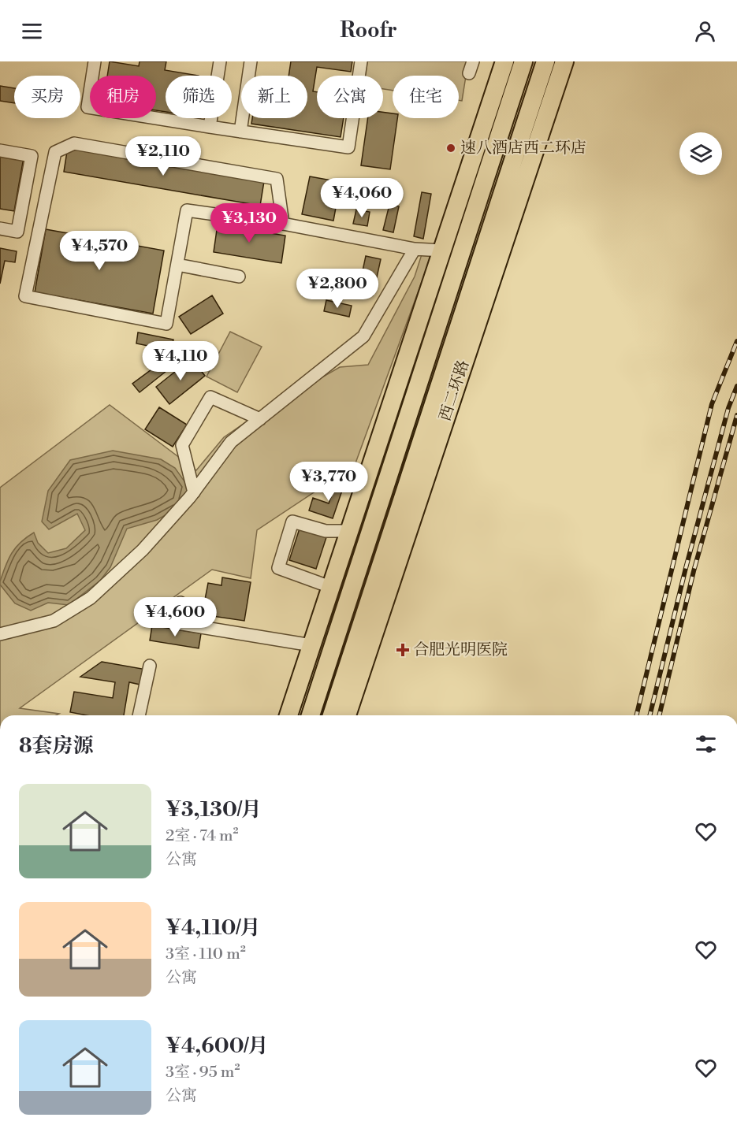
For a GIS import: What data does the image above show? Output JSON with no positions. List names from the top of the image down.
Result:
{
  "streets": {
    "highway": ["西二环路"]
  },
  "places": {
    "other": ["速八酒店西二环店"],
    "health": ["合肥光明医院"]
  },
  "page": {
    "header": "Roofr",
    "chip": [
      "买房",
      "租房",
      "筛选",
      "新上",
      "公寓",
      "住宅"
    ],
    "price": [
      "¥2,110",
      "¥4,060",
      "¥3,130",
      "¥4,570",
      "¥2,800",
      "¥4,110",
      "¥3,770",
      "¥4,600"
    ],
    "heading": "8套房源",
    "list": [
      {
        "name": "¥3,130/月",
        "note": "2室 · 74 m² · 公寓"
      },
      {
        "name": "¥4,110/月",
        "note": "3室 · 110 m² · 公寓"
      },
      {
        "name": "¥4,600/月",
        "note": "3室 · 95 m² · 公寓"
      }
    ]
  }
}
